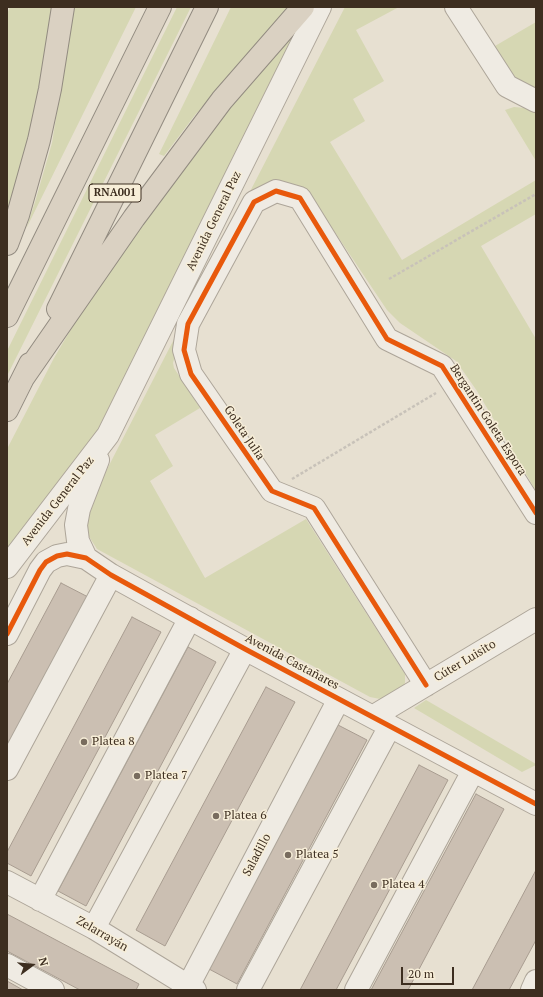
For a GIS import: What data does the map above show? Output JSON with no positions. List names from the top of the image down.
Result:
{
  "streets": {
    "highway": ["RNA001"],
    "street": [
      "Avenida General Paz",
      "Bergantin Goleta Espora",
      "Goleta Julia",
      "Cúter Luisito",
      "Avenida Castañares",
      "Saladillo",
      "Zelarrayán"
    ]
  },
  "crossings": [
    ["Avenida General Paz", "Avenida Castañares"],
    ["Bergantin Goleta Espora", "Goleta Julia"],
    ["Cúter Luisito", "Avenida Castañares"],
    ["Avenida Castañares", "Saladillo"],
    ["Saladillo", "Zelarrayán"]
  ],
  "places": [
    "Platea 8",
    "Platea 7",
    "Platea 6",
    "Platea 5",
    "Platea 4"
  ],
  "scale_bar": "20 m",
  "north": "right"
}
